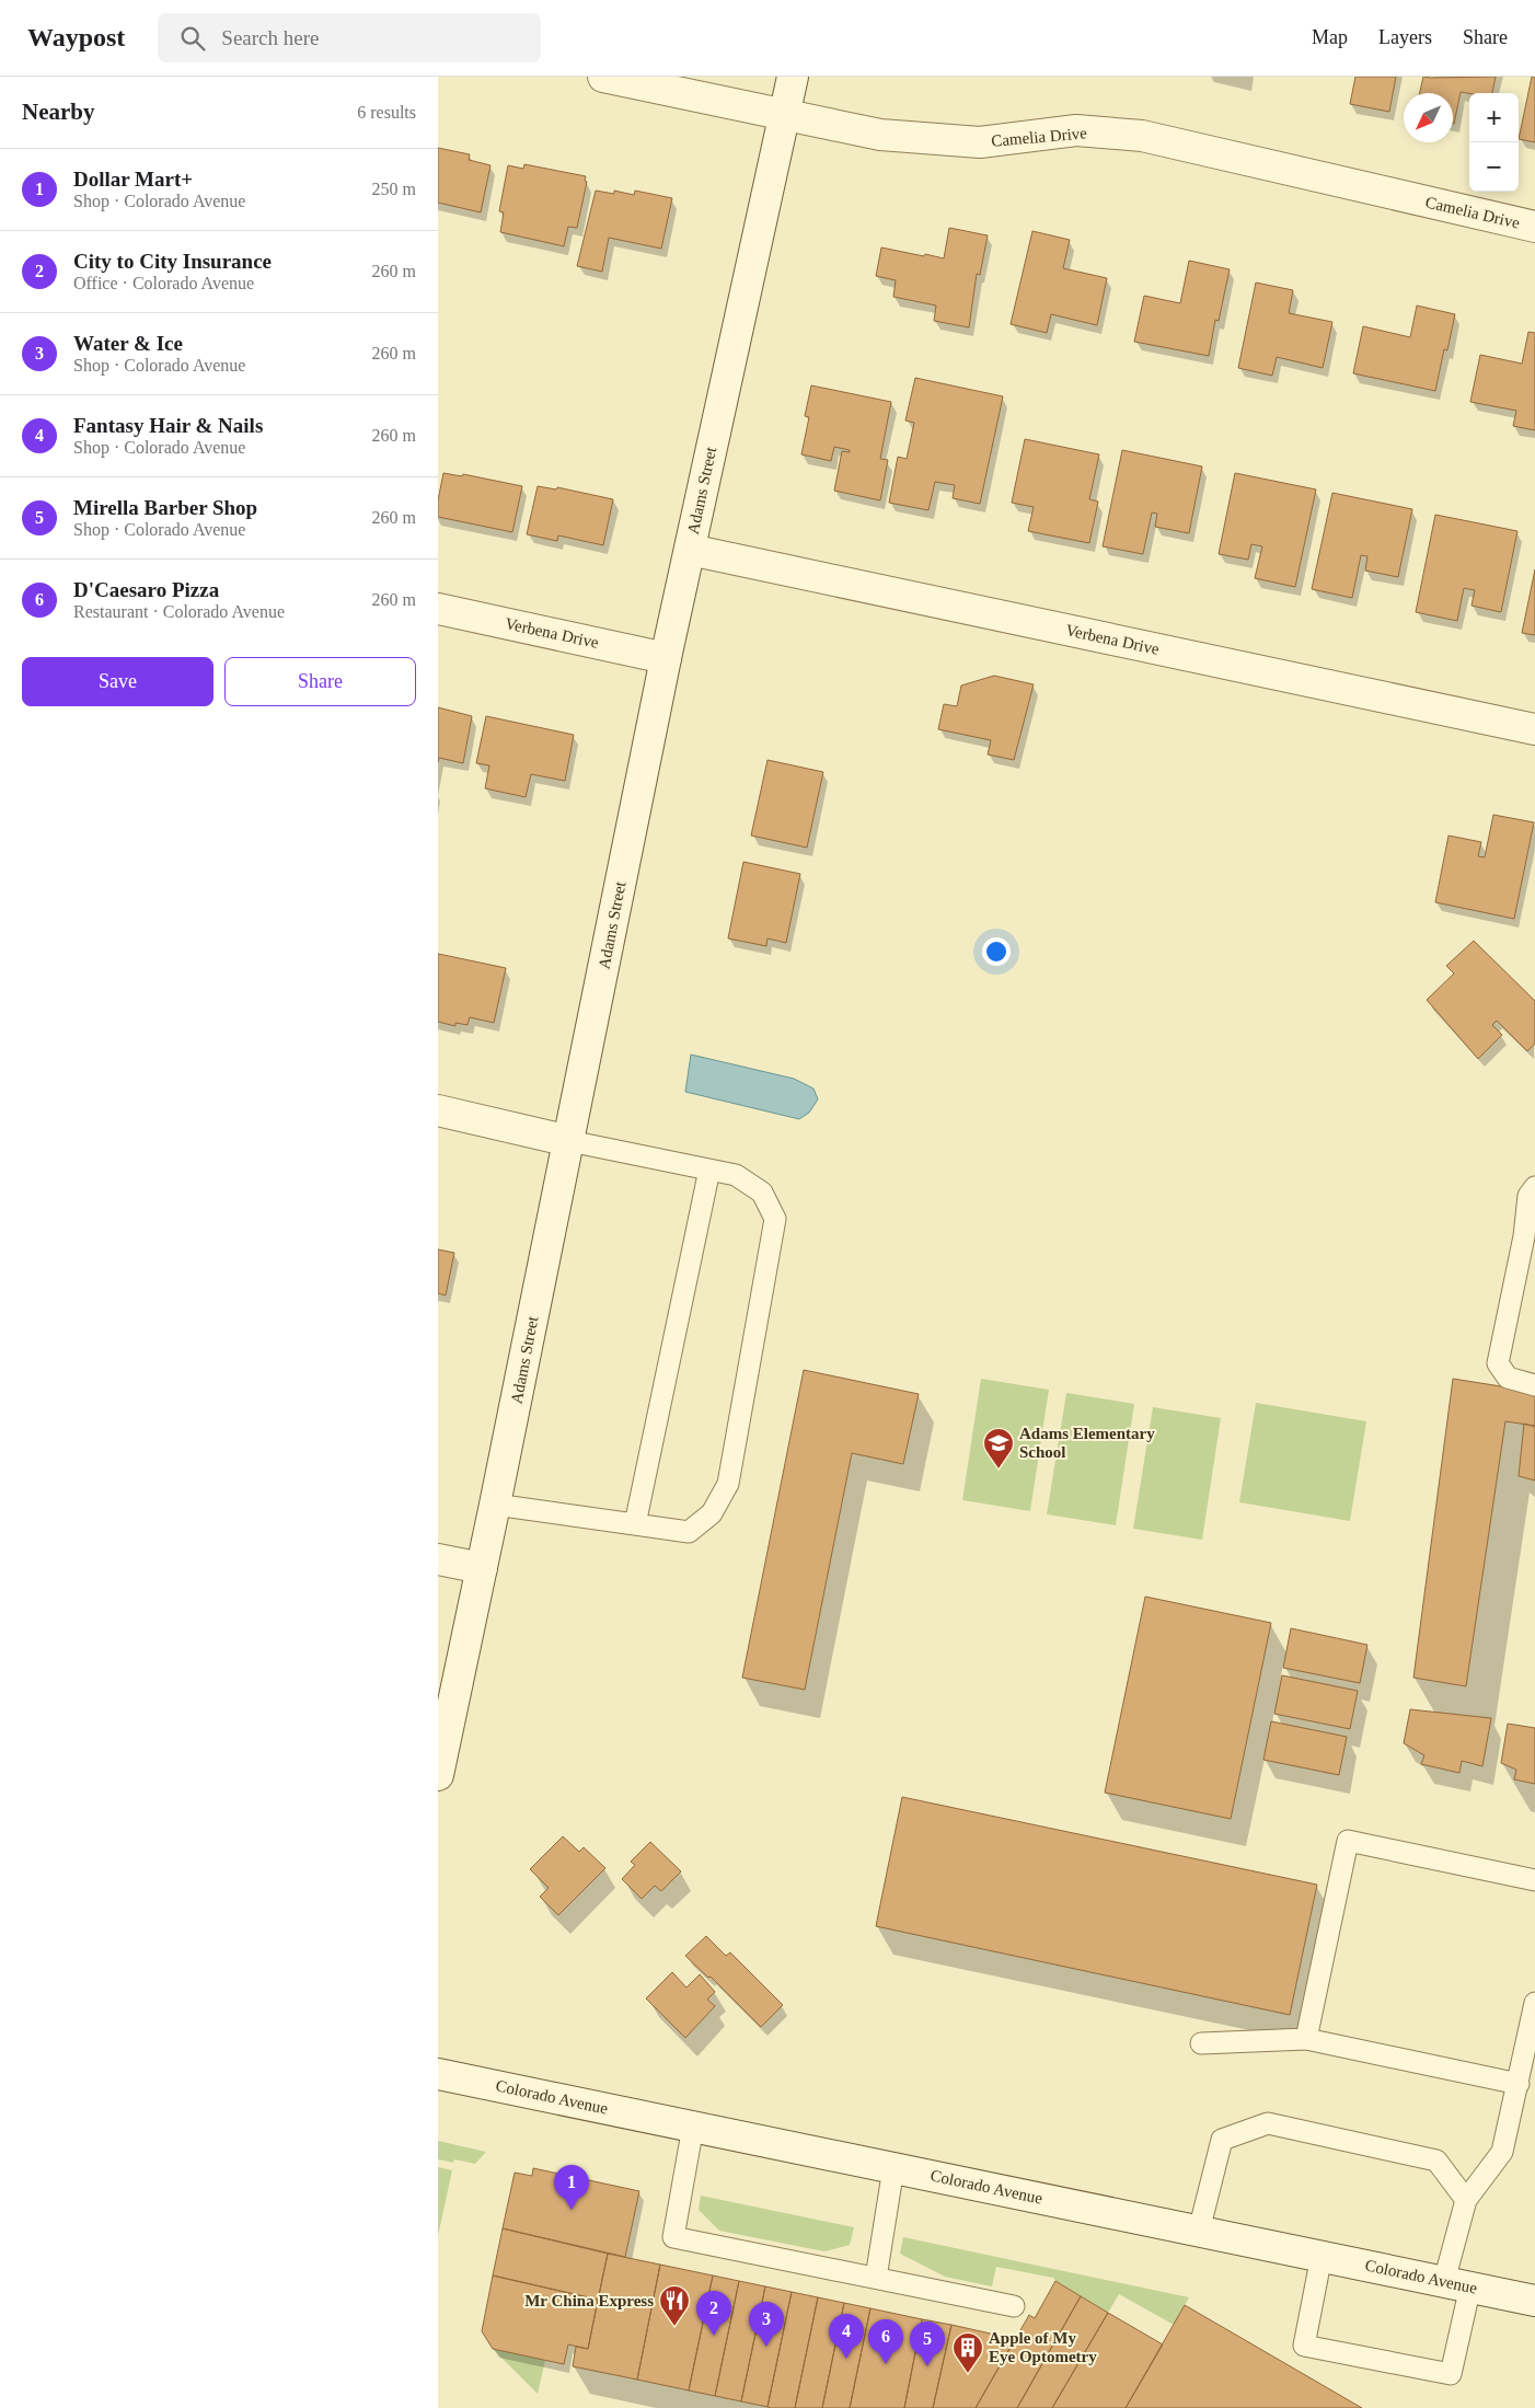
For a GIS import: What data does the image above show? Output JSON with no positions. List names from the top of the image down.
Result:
{
  "streets": {
    "street": [
      "Camelia Drive",
      "Adams Street",
      "Verbena Drive",
      "Colorado Avenue"
    ]
  },
  "crossings": [
    ["Camelia Drive", "Adams Street"],
    ["Adams Street", "Verbena Drive"]
  ],
  "places": {
    "school or university": ["Adams Elementary School"],
    "restaurant": ["Mr China Express"],
    "building": ["Apple of My Eye Optometry"]
  },
  "north": "bottom left",
  "page": {
    "header": "Waypost",
    "search": "Search here",
    "nav": ["Map", "Layers", "Share"],
    "heading": ["Nearby", "6 results"],
    "map_buttons": ["+", "−"],
    "list": [
      {
        "mark": "1",
        "name": "Dollar Mart+",
        "note": "Shop · Colorado Avenue",
        "value": "250 m"
      },
      {
        "mark": "2",
        "name": "City to City Insurance",
        "note": "Office · Colorado Avenue",
        "value": "260 m"
      },
      {
        "mark": "3",
        "name": "Water & Ice",
        "note": "Shop · Colorado Avenue",
        "value": "260 m"
      },
      {
        "mark": "4",
        "name": "Fantasy Hair & Nails",
        "note": "Shop · Colorado Avenue",
        "value": "260 m"
      },
      {
        "mark": "5",
        "name": "Mirella Barber Shop",
        "note": "Shop · Colorado Avenue",
        "value": "260 m"
      },
      {
        "mark": "6",
        "name": "D'Caesaro Pizza",
        "note": "Restaurant · Colorado Avenue",
        "value": "260 m"
      }
    ],
    "buttons": ["Save", "Share"],
    "pins": [
      "1",
      "2",
      "3",
      "4",
      "6",
      "5"
    ]
  }
}
